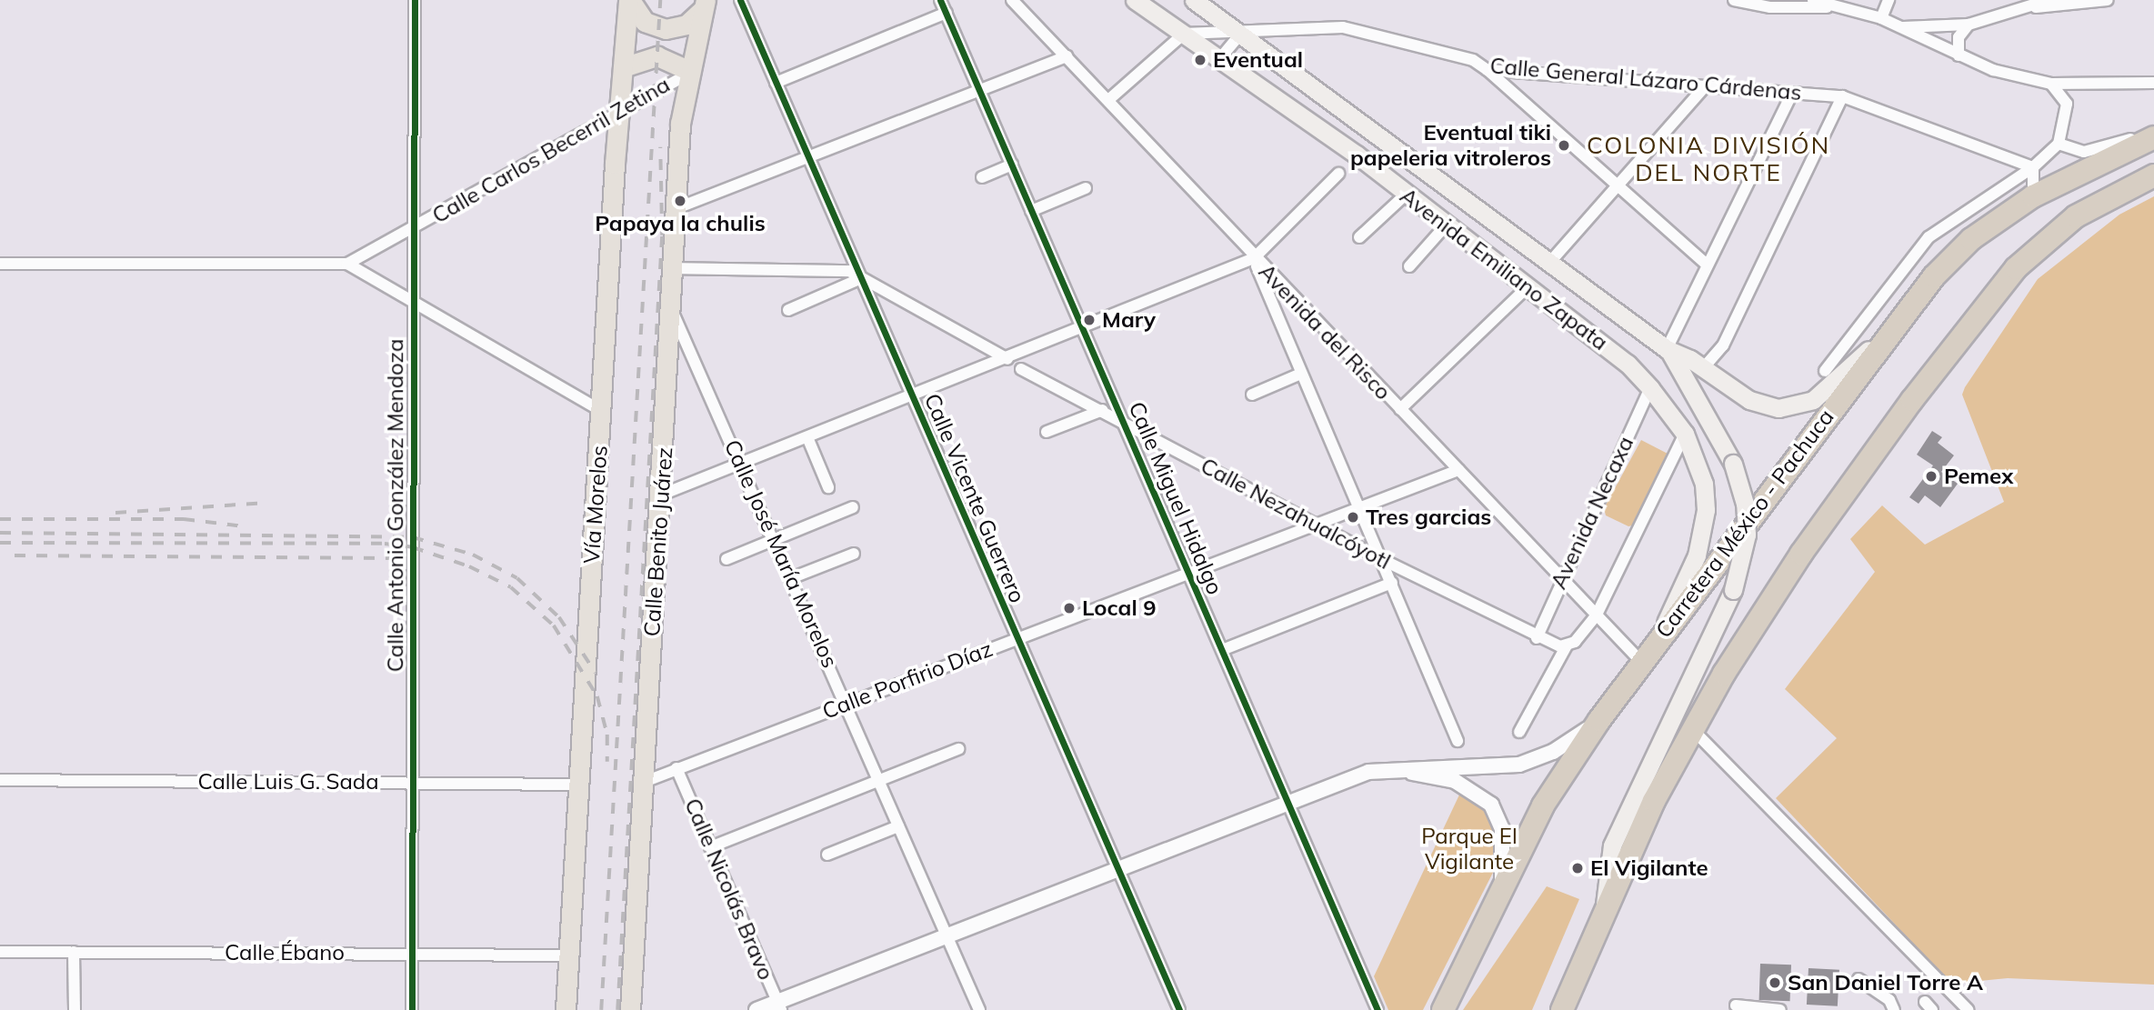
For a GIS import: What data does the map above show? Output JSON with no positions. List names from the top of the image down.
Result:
{
  "streets": {
    "highway": ["Carretera México - Pachuca"],
    "main road": ["Avenida Emiliano Zapata", "Vía Morelos", "Calle Benito Juárez"],
    "street": [
      "Calle General Lázaro Cárdenas",
      "Calle Carlos Becerril Zetina",
      "Avenida del Risco",
      "Calle Vicente Guerrero",
      "Calle Miguel Hidalgo",
      "Calle Antonio González Mendoza",
      "Avenida Necaxa",
      "Calle Nezahualcóyotl",
      "Calle José María Morelos",
      "Calle Porfirio Díaz",
      "Calle Luis G. Sada",
      "Calle Nicolás Bravo",
      "Calle Ébano"
    ]
  },
  "crossings": [
    ["Calle General Lázaro Cárdenas", "Avenida Emiliano Zapata"],
    ["Calle Carlos Becerril Zetina", "Vía Morelos"],
    ["Calle Carlos Becerril Zetina", "Calle Antonio González Mendoza"],
    ["Calle Carlos Becerril Zetina", "Calle Benito Juárez"],
    ["Avenida Emiliano Zapata", "Avenida Necaxa"],
    ["Avenida Emiliano Zapata", "Carretera México - Pachuca"],
    ["Avenida del Risco", "Avenida Necaxa"],
    ["Avenida del Risco", "Carretera México - Pachuca"],
    ["Avenida del Risco", "Calle Porfirio Díaz"],
    ["Calle Vicente Guerrero", "Calle Porfirio Díaz"],
    ["Calle Miguel Hidalgo", "Calle Nezahualcóyotl"],
    ["Calle Miguel Hidalgo", "Calle Porfirio Díaz"],
    ["Vía Morelos", "Calle Luis G. Sada"],
    ["Vía Morelos", "Calle Ébano"],
    ["Calle Antonio González Mendoza", "Calle Luis G. Sada"],
    ["Calle Antonio González Mendoza", "Calle Ébano"],
    ["Avenida Necaxa", "Calle Nezahualcóyotl"],
    ["Calle Nezahualcóyotl", "Calle Porfirio Díaz"],
    ["Calle Benito Juárez", "Calle José María Morelos"],
    ["Calle Benito Juárez", "Calle Porfirio Díaz"],
    ["Calle José María Morelos", "Calle Porfirio Díaz"],
    ["Calle Porfirio Díaz", "Calle Nicolás Bravo"]
  ],
  "districts": ["COLONIA DIVISIÓN DEL NORTE"],
  "parks": ["Parque El Vigilante"],
  "places": [
    "Eventual",
    "Eventual tiki papeleria vitroleros",
    "Papaya la chulis",
    "Mary",
    "Pemex",
    "Tres garcias",
    "Local 9",
    "El Vigilante",
    "San Daniel Torre A"
  ]
}
